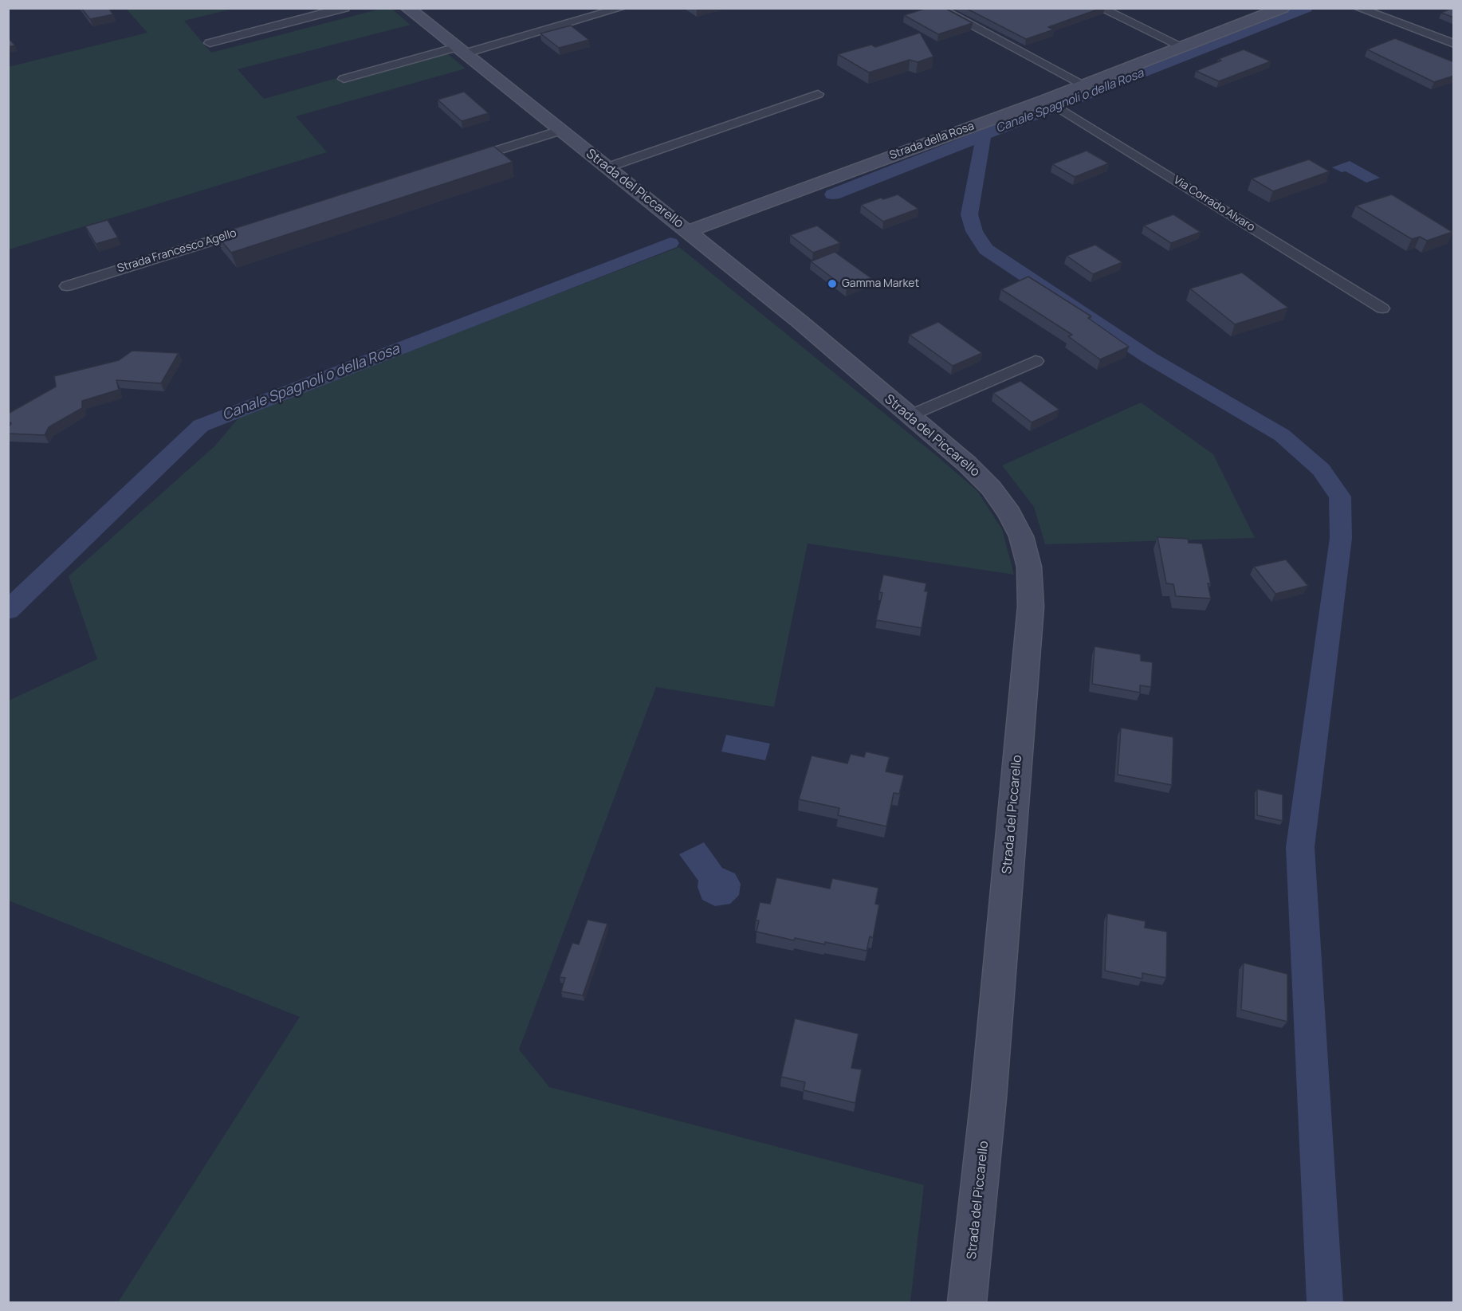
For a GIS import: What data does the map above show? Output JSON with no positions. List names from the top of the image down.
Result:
{
  "streets": {
    "street": [
      "Strada della Rosa",
      "Strada del Piccarello",
      "Via Corrado Alvaro",
      "Strada Francesco Agello"
    ]
  },
  "crossings": [
    ["Strada della Rosa", "Strada del Piccarello"],
    ["Strada della Rosa", "Via Corrado Alvaro"]
  ],
  "water": ["Canale Spagnoli o della Rosa"],
  "places": ["Gamma Market"]
}
